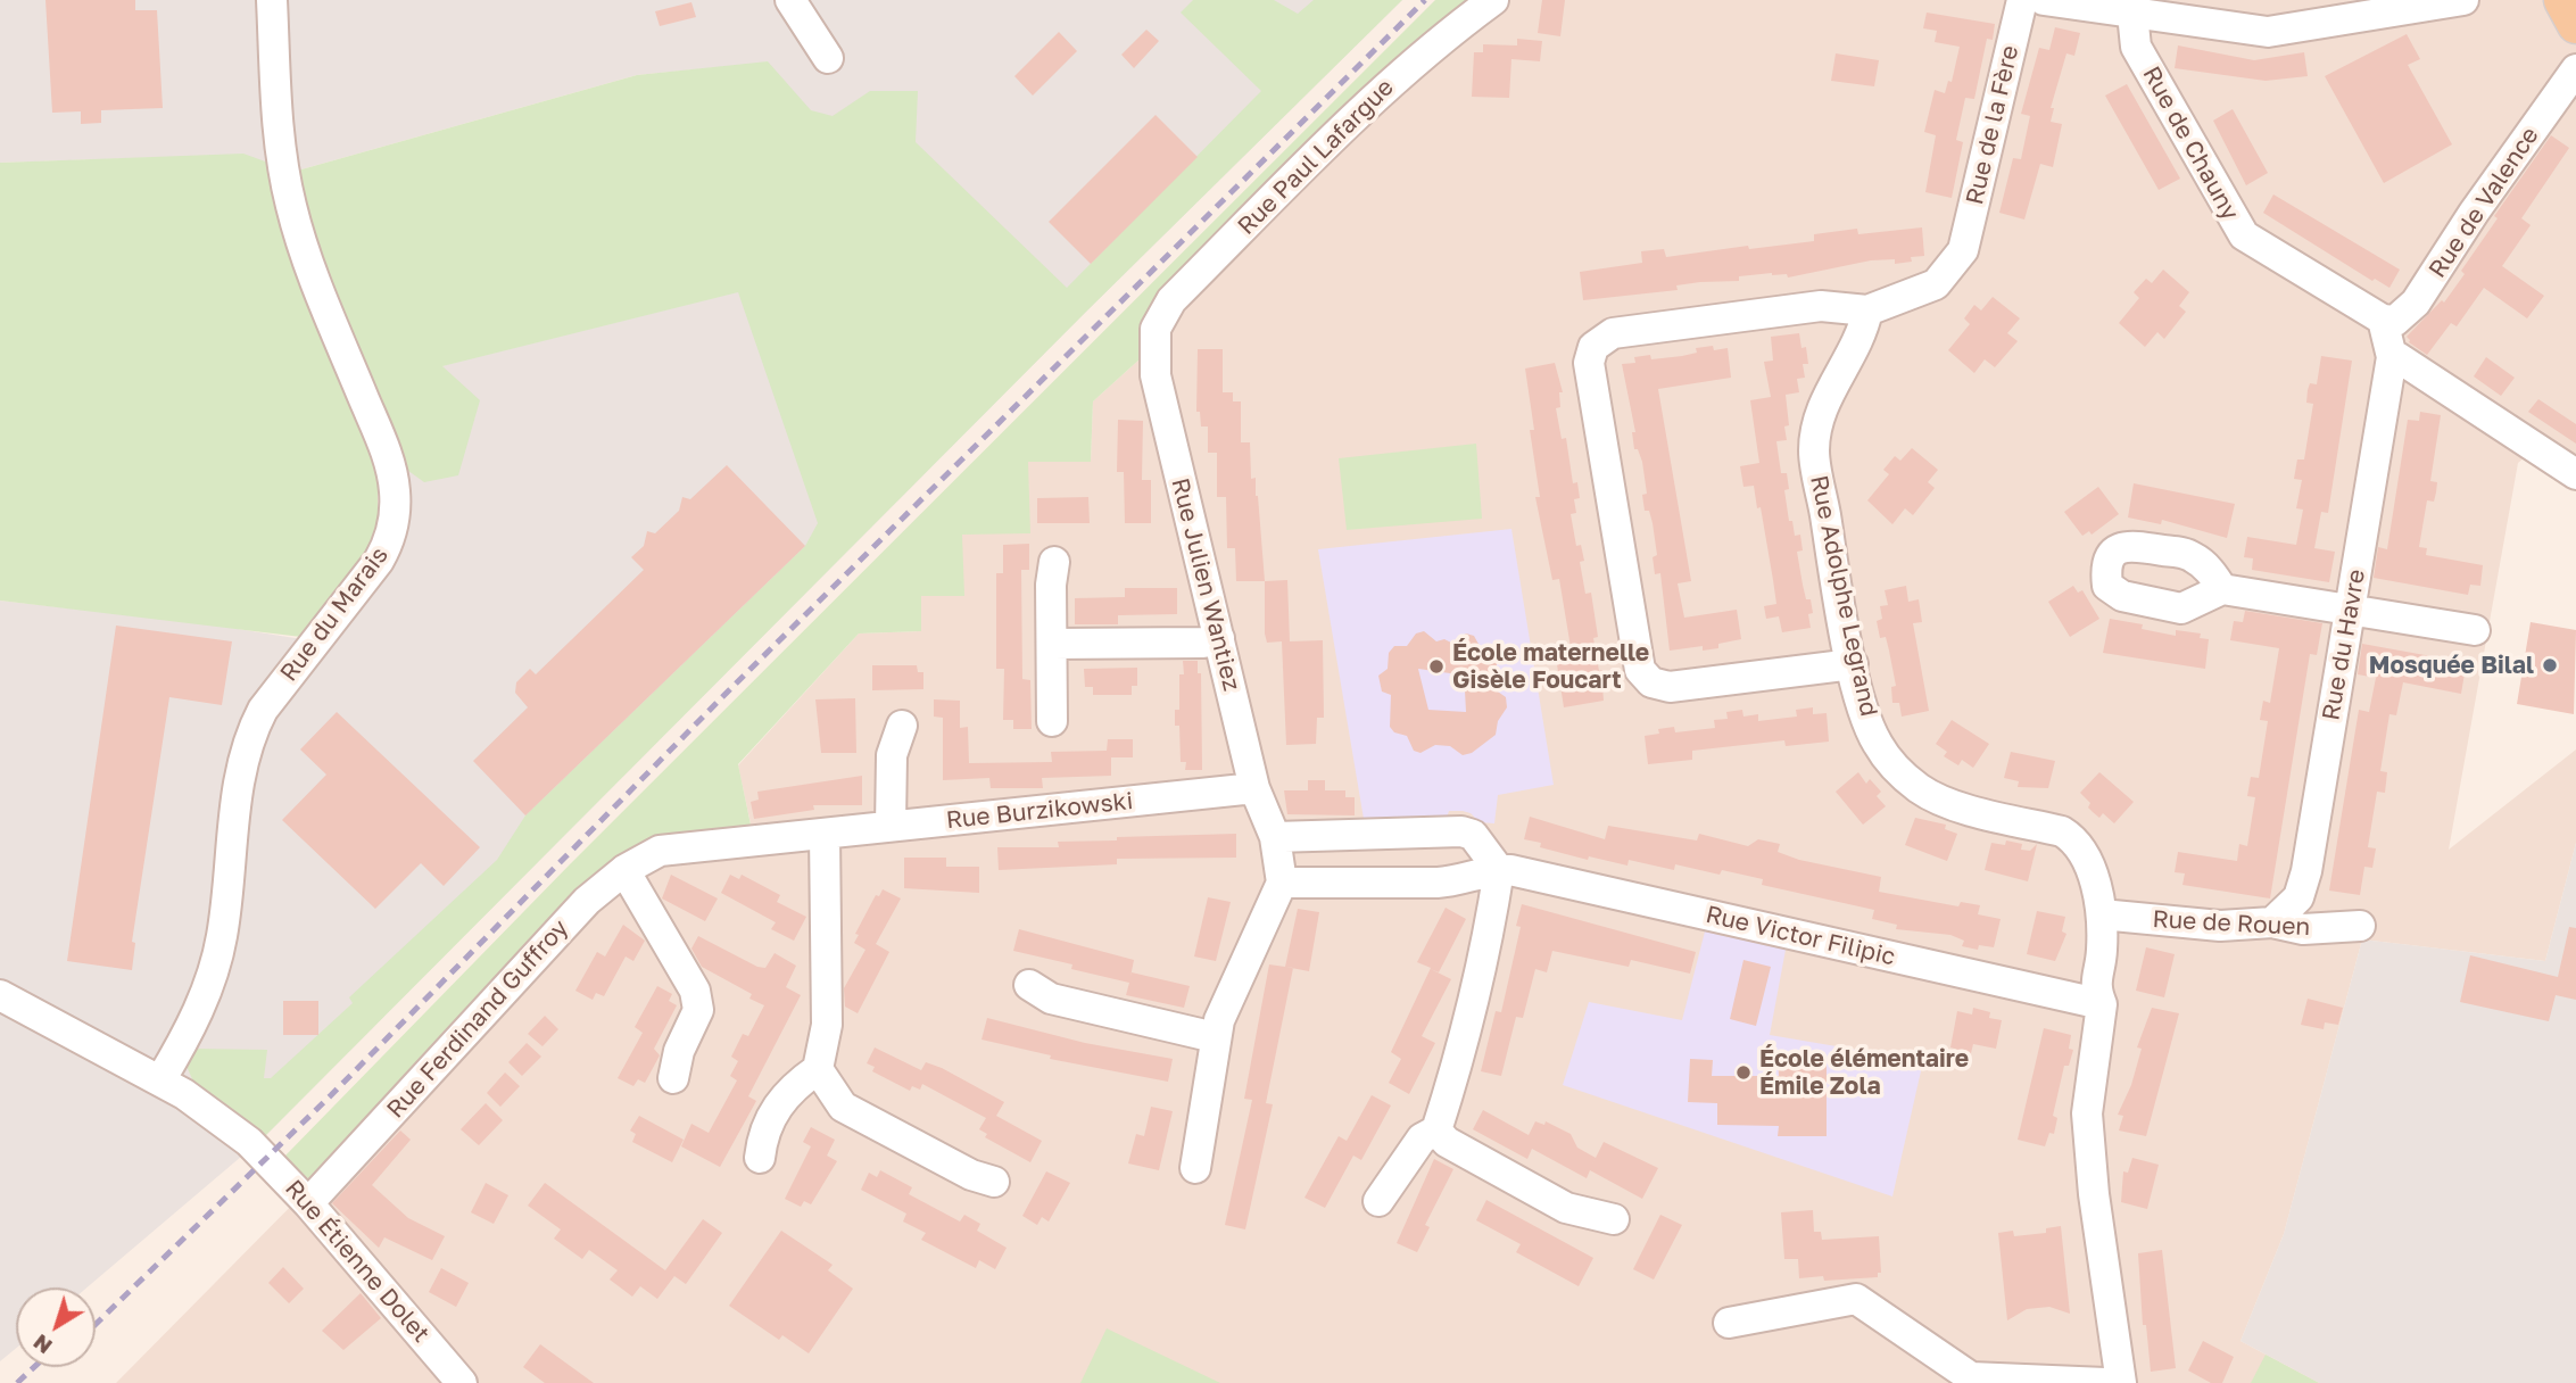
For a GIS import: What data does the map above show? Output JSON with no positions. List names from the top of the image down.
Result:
{
  "streets": {
    "street": [
      "Rue de la Fère",
      "Rue de Chauny",
      "Rue Paul Lafargue",
      "Rue de Valence",
      "Rue Julien Wantiez",
      "Rue Adolphe Legrand",
      "Rue du Marais",
      "Rue du Havre",
      "Rue Burzikowski",
      "Rue de Rouen",
      "Rue Victor Filipic",
      "Rue Ferdinand Guffroy",
      "Rue Étienne Dolet"
    ]
  },
  "crossings": [
    ["Rue de la Fère", "Rue Adolphe Legrand"],
    ["Rue de Chauny", "Rue de Valence"],
    ["Rue Paul Lafargue", "Rue Julien Wantiez"],
    ["Rue Julien Wantiez", "Rue Burzikowski"],
    ["Rue Adolphe Legrand", "Rue de Rouen"],
    ["Rue du Marais", "Rue Étienne Dolet"],
    ["Rue du Havre", "Rue de Rouen"],
    ["Rue Burzikowski", "Rue Ferdinand Guffroy"],
    ["Rue Ferdinand Guffroy", "Rue Étienne Dolet"]
  ],
  "places": ["Mosquée Bilal", "École maternelle Gisèle Foucart", "École élémentaire Émile Zola"],
  "north": "bottom left"
}
